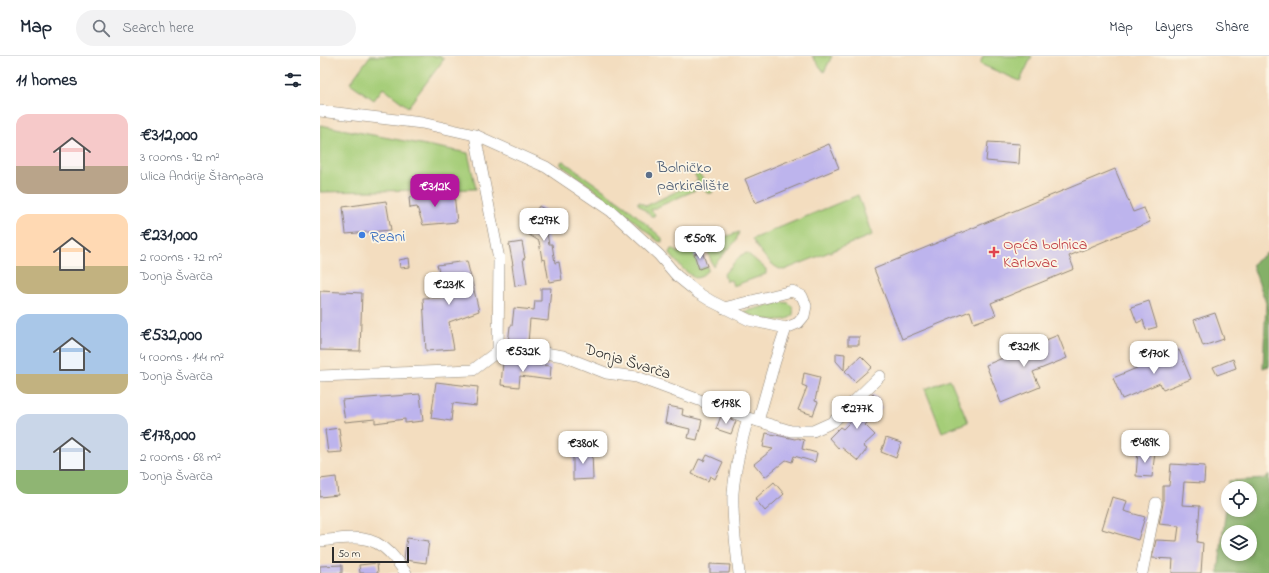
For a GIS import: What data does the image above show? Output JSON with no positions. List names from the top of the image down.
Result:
{
  "streets": {
    "street": ["Donja Švarča"]
  },
  "places": {
    "other": ["Bolničko parkiralište", "Reani"],
    "health": ["Opća bolnica Karlovac"]
  },
  "scale_bar": "50 m",
  "page": {
    "header": "Map",
    "search": "Search here",
    "nav": ["Map", "Layers", "Share"],
    "heading": "11 homes",
    "list": [
      {
        "name": "€312,000",
        "note": "3 rooms · 92 m² · Ulica Andrije Štampara"
      },
      {
        "name": "€231,000",
        "note": "2 rooms · 72 m² · Donja Švarča"
      },
      {
        "name": "€532,000",
        "note": "4 rooms · 144 m² · Donja Švarča"
      },
      {
        "name": "€178,000",
        "note": "2 rooms · 68 m² · Donja Švarča"
      }
    ],
    "price": [
      "€312K",
      "€297K",
      "€509K",
      "€231K",
      "€321K",
      "€532K",
      "€170K",
      "€178K",
      "€277K",
      "€489K",
      "€380K"
    ],
    "scale": "50 m"
  }
}
